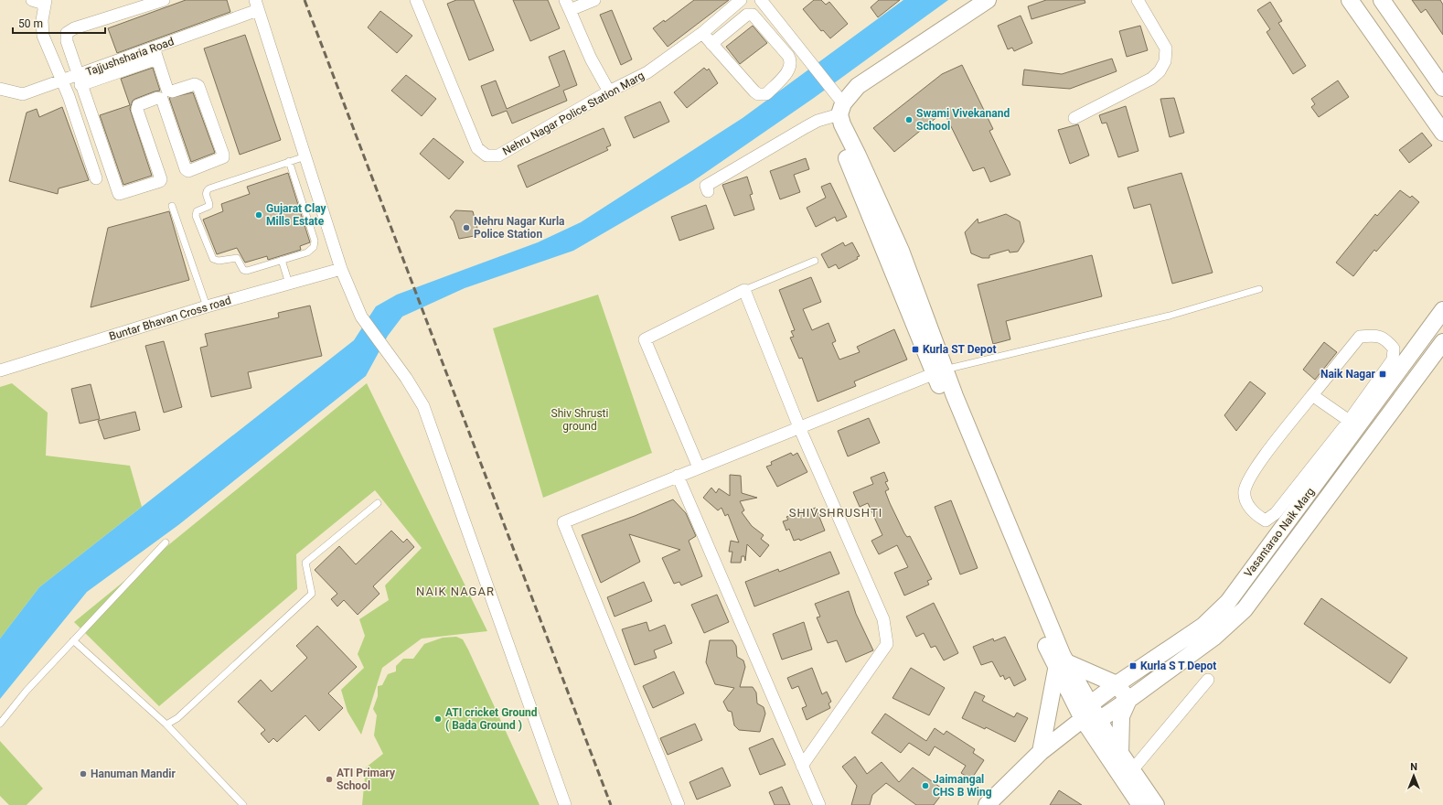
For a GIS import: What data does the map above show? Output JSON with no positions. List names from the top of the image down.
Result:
{
  "streets": {
    "street": [
      "Tajjushsharia Road",
      "Nehru Nagar Police Station Marg",
      "Buntar Bhavan Cross road",
      "Vasantarao Naik Marg"
    ]
  },
  "districts": ["SHIVSHRUSHTI", "NAIK NAGAR"],
  "parks": ["Shiv Shrusti ground"],
  "places": {
    "other": [
      "Swami Vivekanand School",
      "Gujarat Clay Mills Estate",
      "Nehru Nagar Kurla Police Station",
      "ATI cricket Ground ( Bada Ground )",
      "Hanuman Mandir",
      "ATI Primary School",
      "Jaimangal CHS B Wing"
    ],
    "transit": ["Kurla ST Depot", "Naik Nagar", "Kurla S T Depot"]
  },
  "scale_bar": "50 m",
  "north": "top"
}
